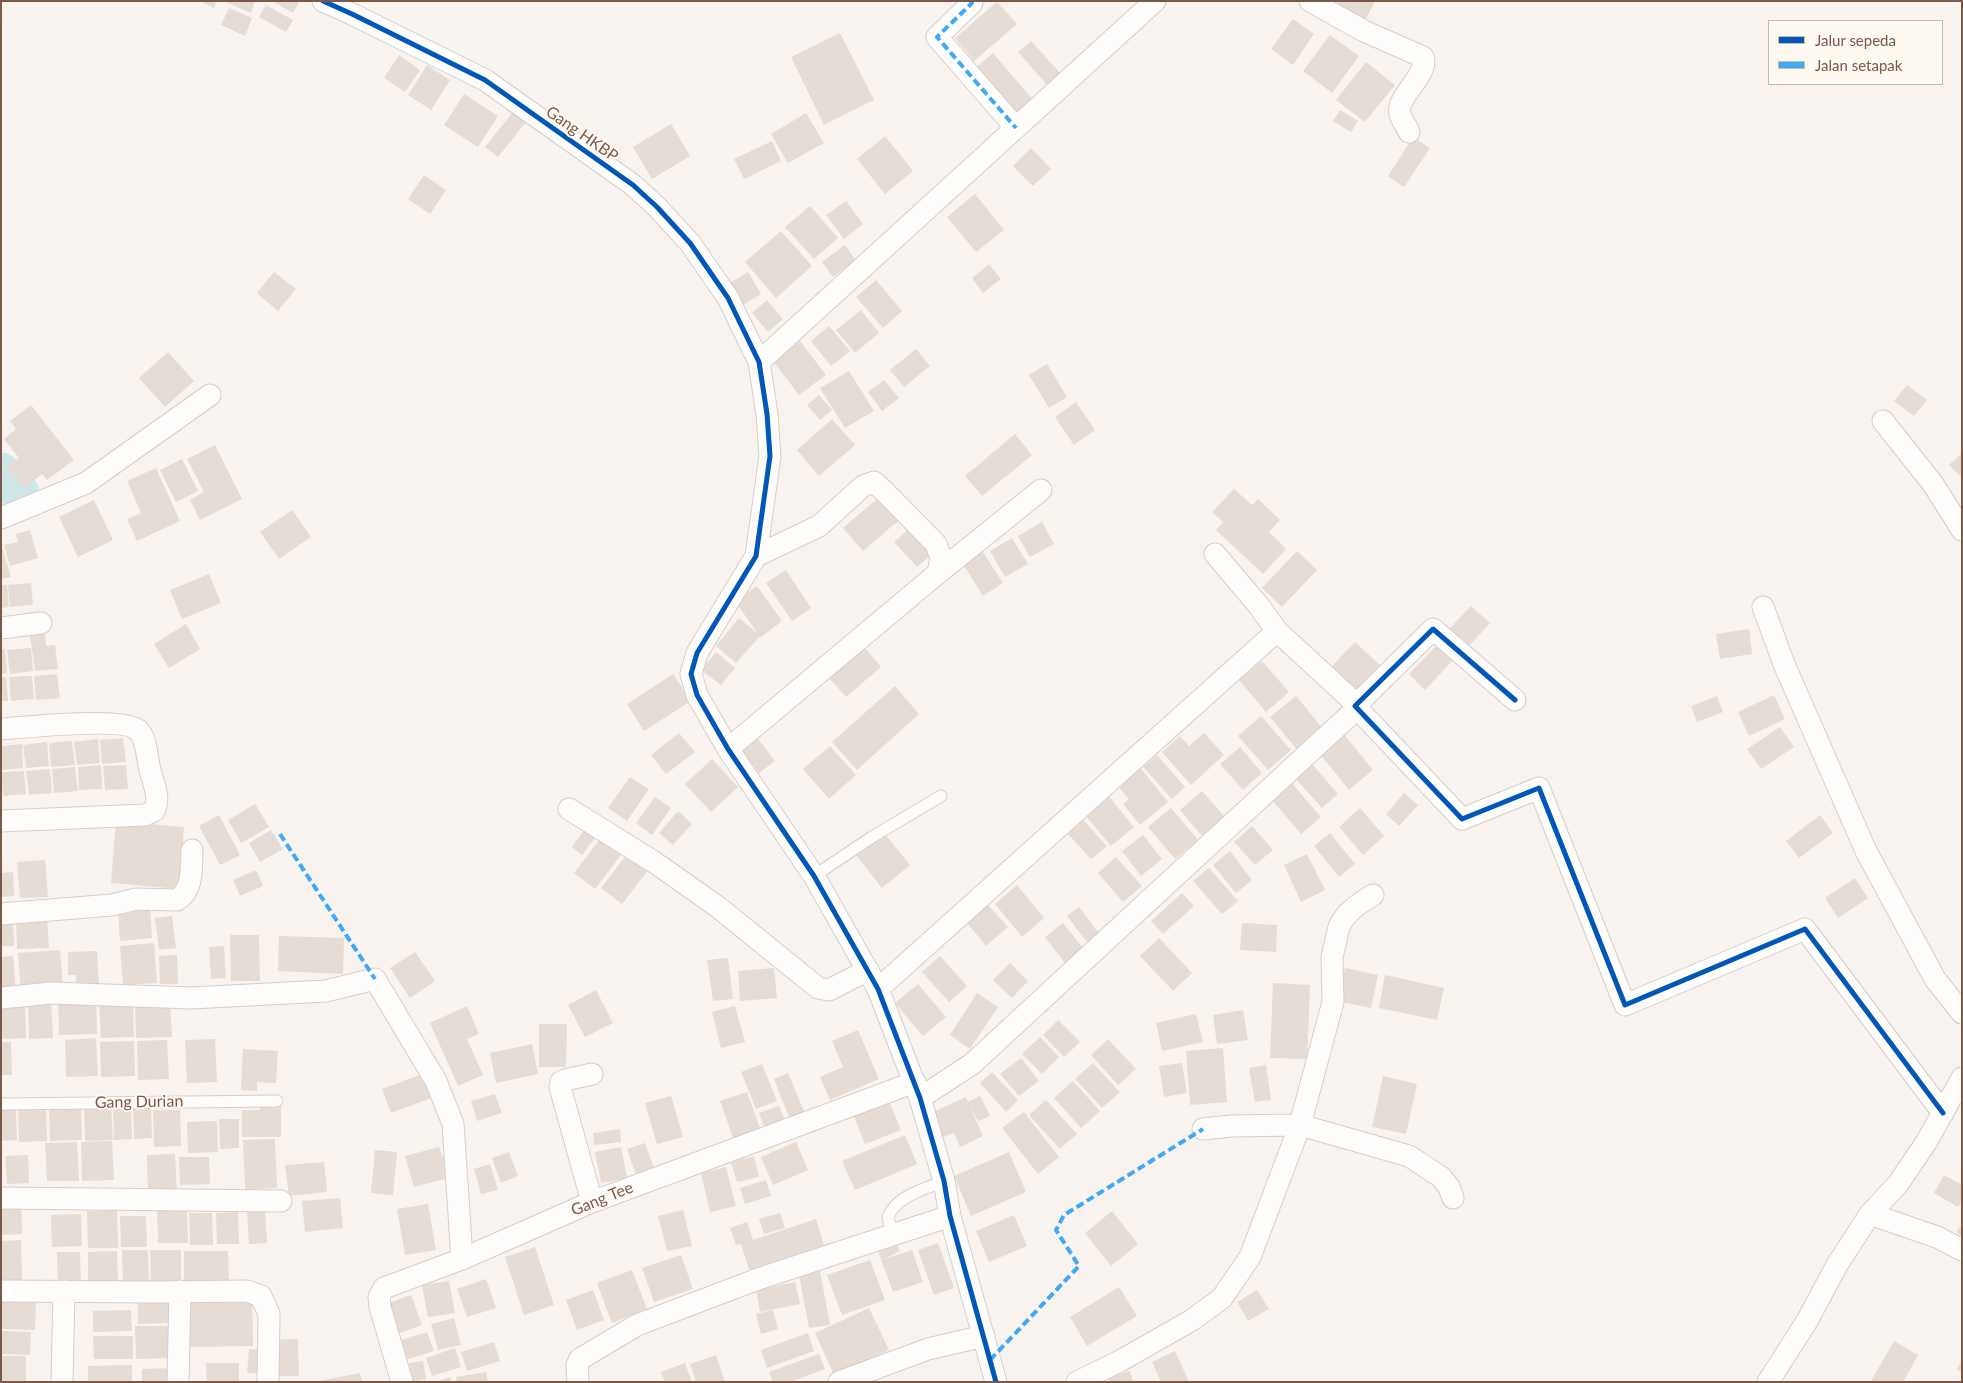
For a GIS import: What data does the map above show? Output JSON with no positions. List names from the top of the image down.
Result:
{
  "streets": {
    "street": ["Gang HKBP", "Gang Tee"],
    "lane": ["Gang Durian"]
  },
  "legend": ["Jalur sepeda", "Jalan setapak"]
}
